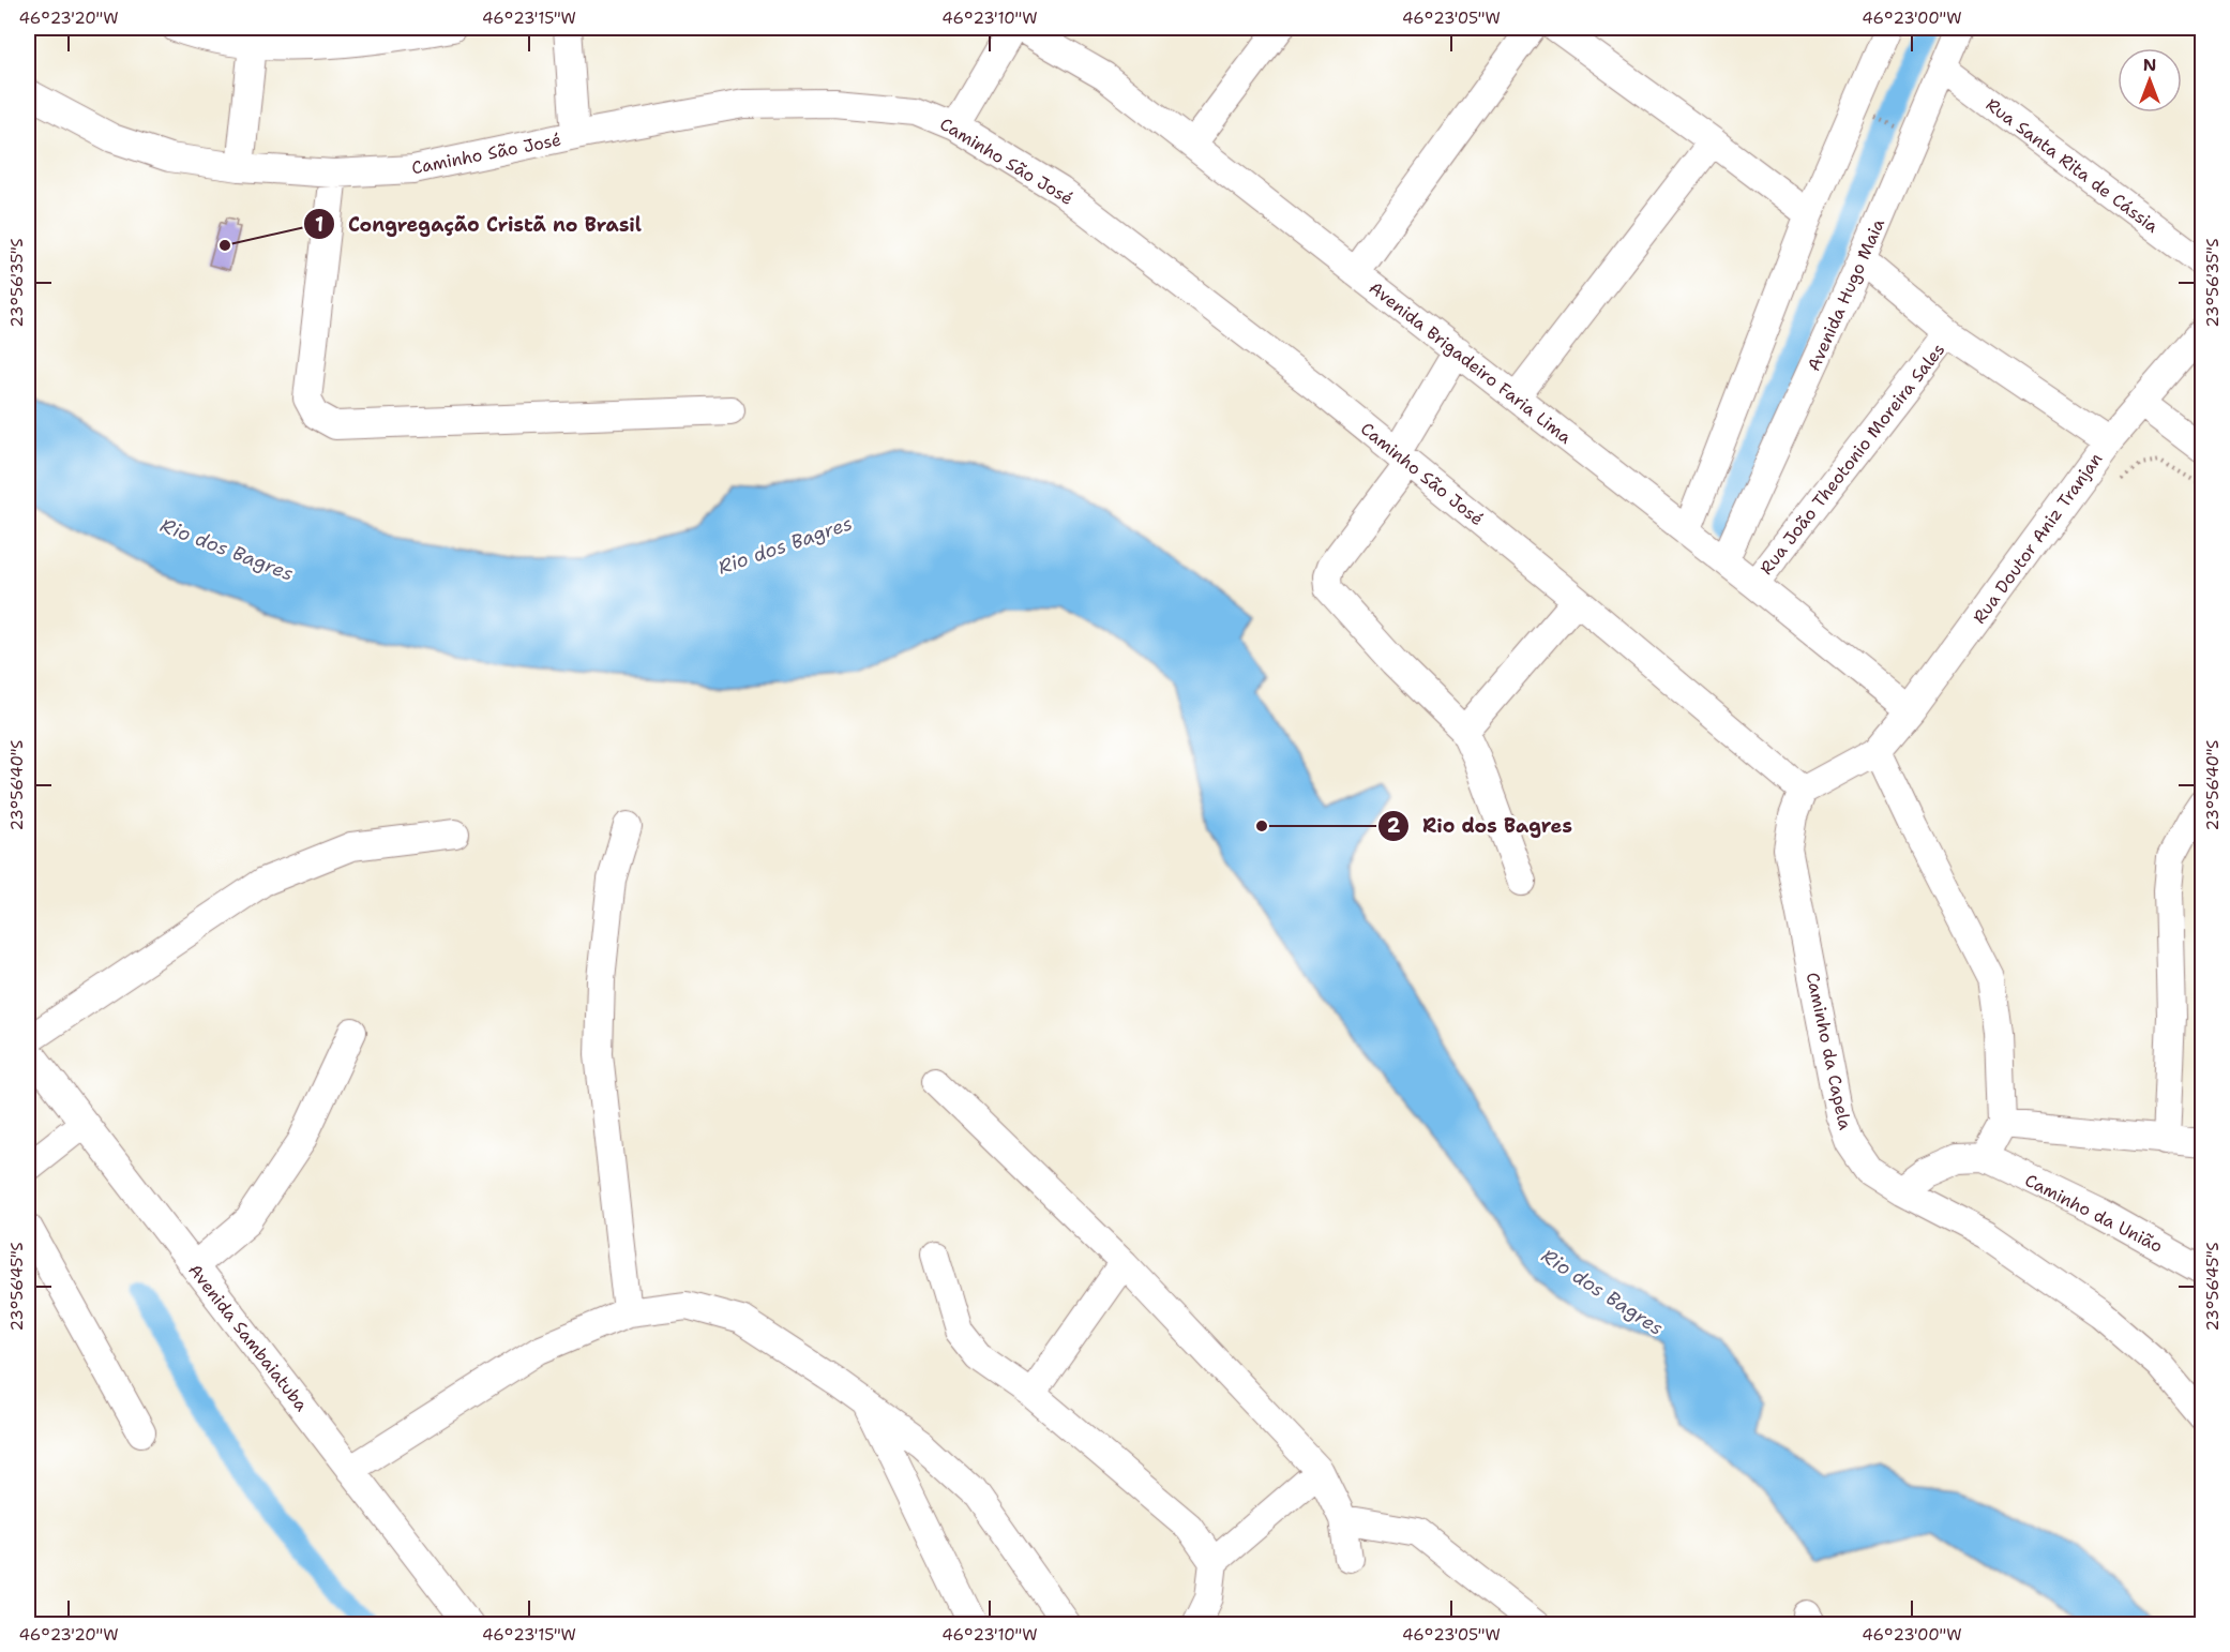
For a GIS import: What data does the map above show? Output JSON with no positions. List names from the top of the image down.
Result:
{
  "streets": {
    "street": [
      "Caminho São José",
      "Rua Santa Rita de Cássia",
      "Avenida Hugo Maia",
      "Avenida Brigadeiro Faria Lima",
      "Rua João Theotonio Moreira Sales",
      "Rua Doutor Aniz Tranjan",
      "Caminho da Capela",
      "Caminho da União",
      "Avenida Sambaiatuba"
    ]
  },
  "crossings": [
    ["Caminho São José", "Caminho da Capela"],
    ["Rua Santa Rita de Cássia", "Avenida Hugo Maia"],
    ["Avenida Hugo Maia", "Avenida Brigadeiro Faria Lima"],
    ["Avenida Brigadeiro Faria Lima", "Rua João Theotonio Moreira Sales"],
    ["Avenida Brigadeiro Faria Lima", "Rua Doutor Aniz Tranjan"]
  ],
  "water": ["Rio dos Bagres"],
  "places": ["Congregação Cristã no Brasil", "Rio dos Bagres"],
  "north": "top",
  "coordinates": [
    "46°23'20\"W",
    "46°23'15\"W",
    "46°23'10\"W",
    "46°23'05\"W",
    "46°23'00\"W",
    "23°56'35\"S",
    "23°56'40\"S",
    "23°56'45\"S"
  ]
}
